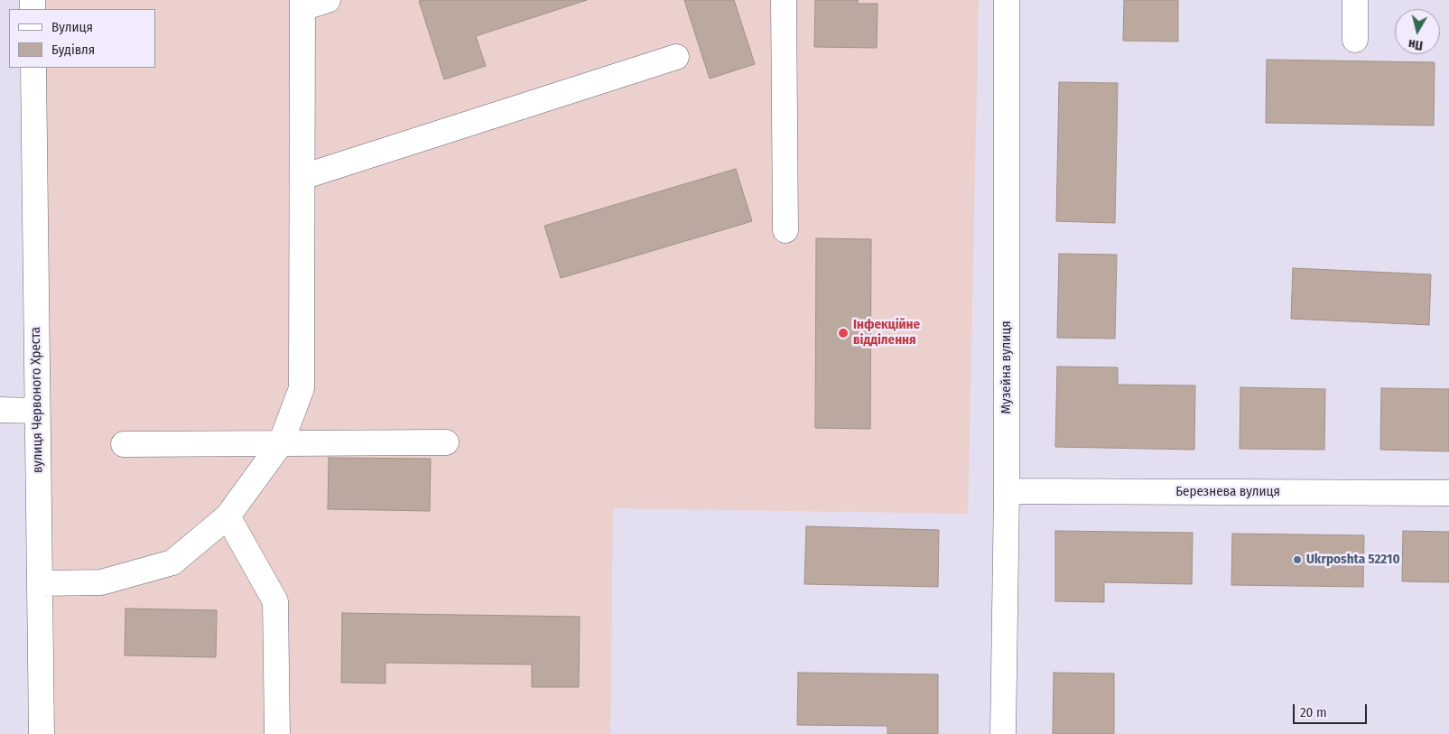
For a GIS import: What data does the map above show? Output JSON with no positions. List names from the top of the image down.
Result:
{
  "streets": {
    "street": ["Музейна вулиця", "вулиця Червоного Хреста", "Березнева вулиця"]
  },
  "crossings": [
    ["Музейна вулиця", "Березнева вулиця"]
  ],
  "places": ["Інфекційне відділення", "Ukrposhta 52210"],
  "legend": ["Вулиця", "Будівля"],
  "scale_bar": "20 m",
  "north": "bottom"
}
